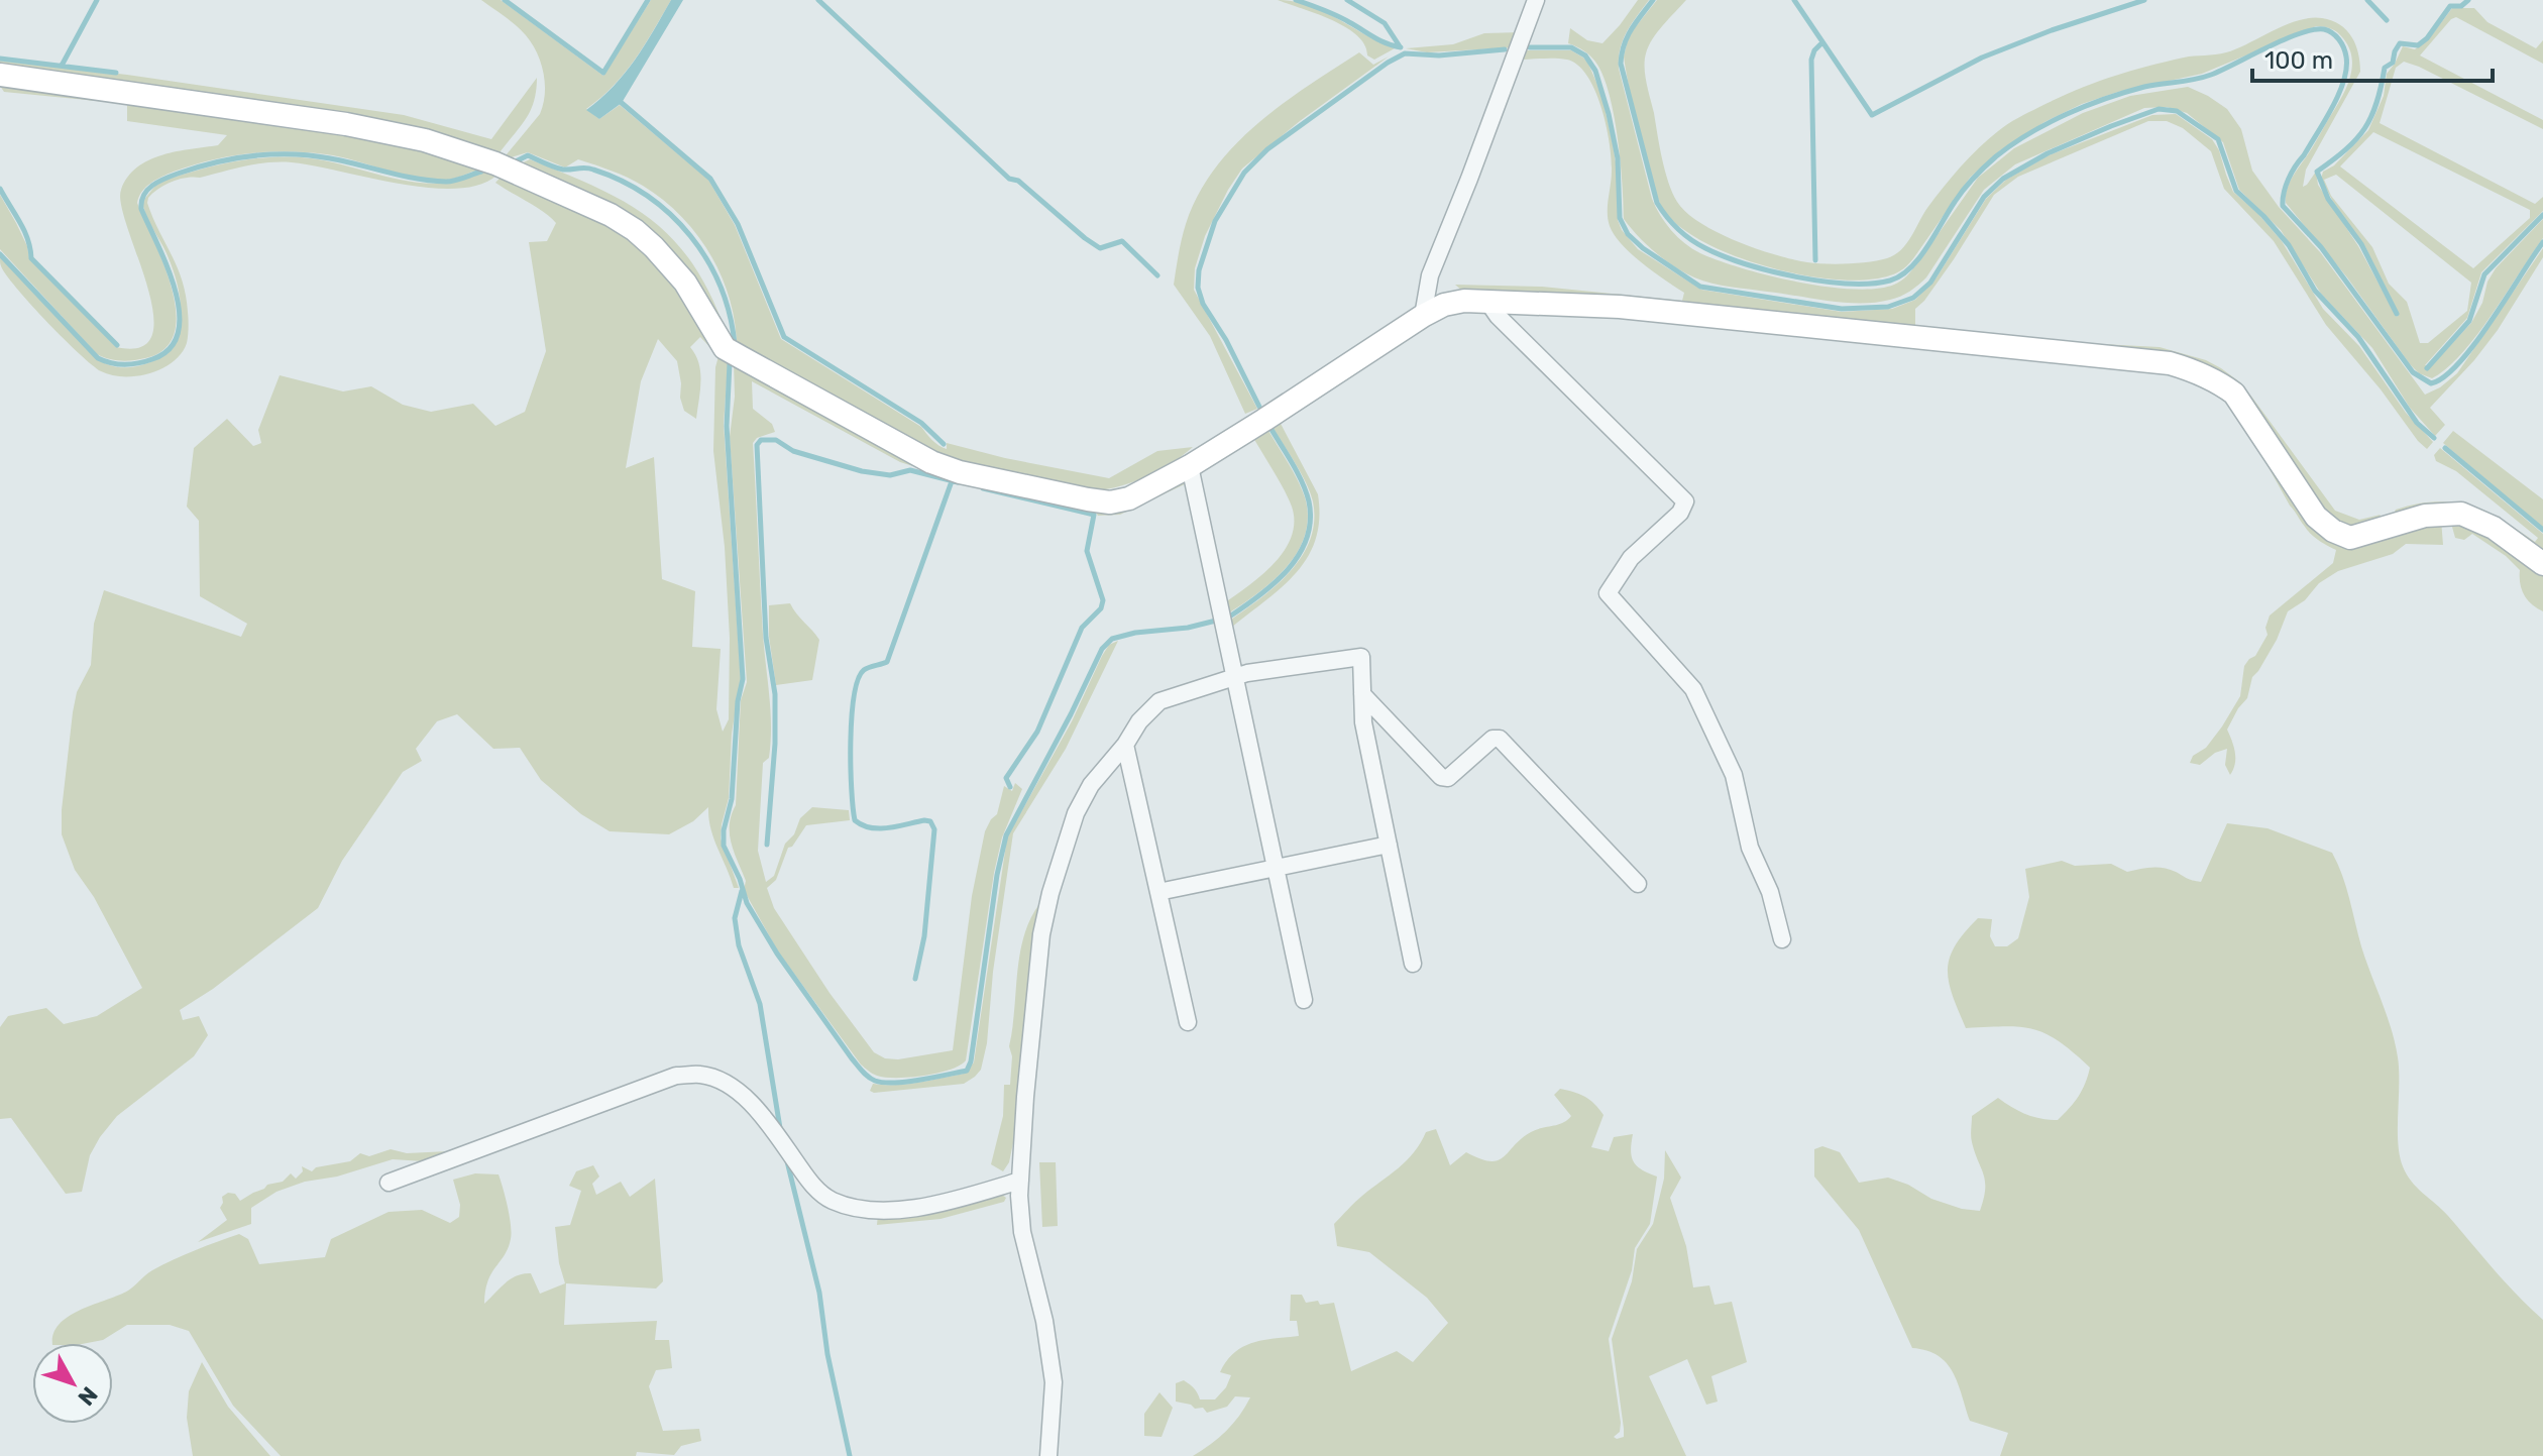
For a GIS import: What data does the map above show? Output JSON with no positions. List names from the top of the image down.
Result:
{
  "scale_bar": "100 m",
  "north": "bottom right"
}
